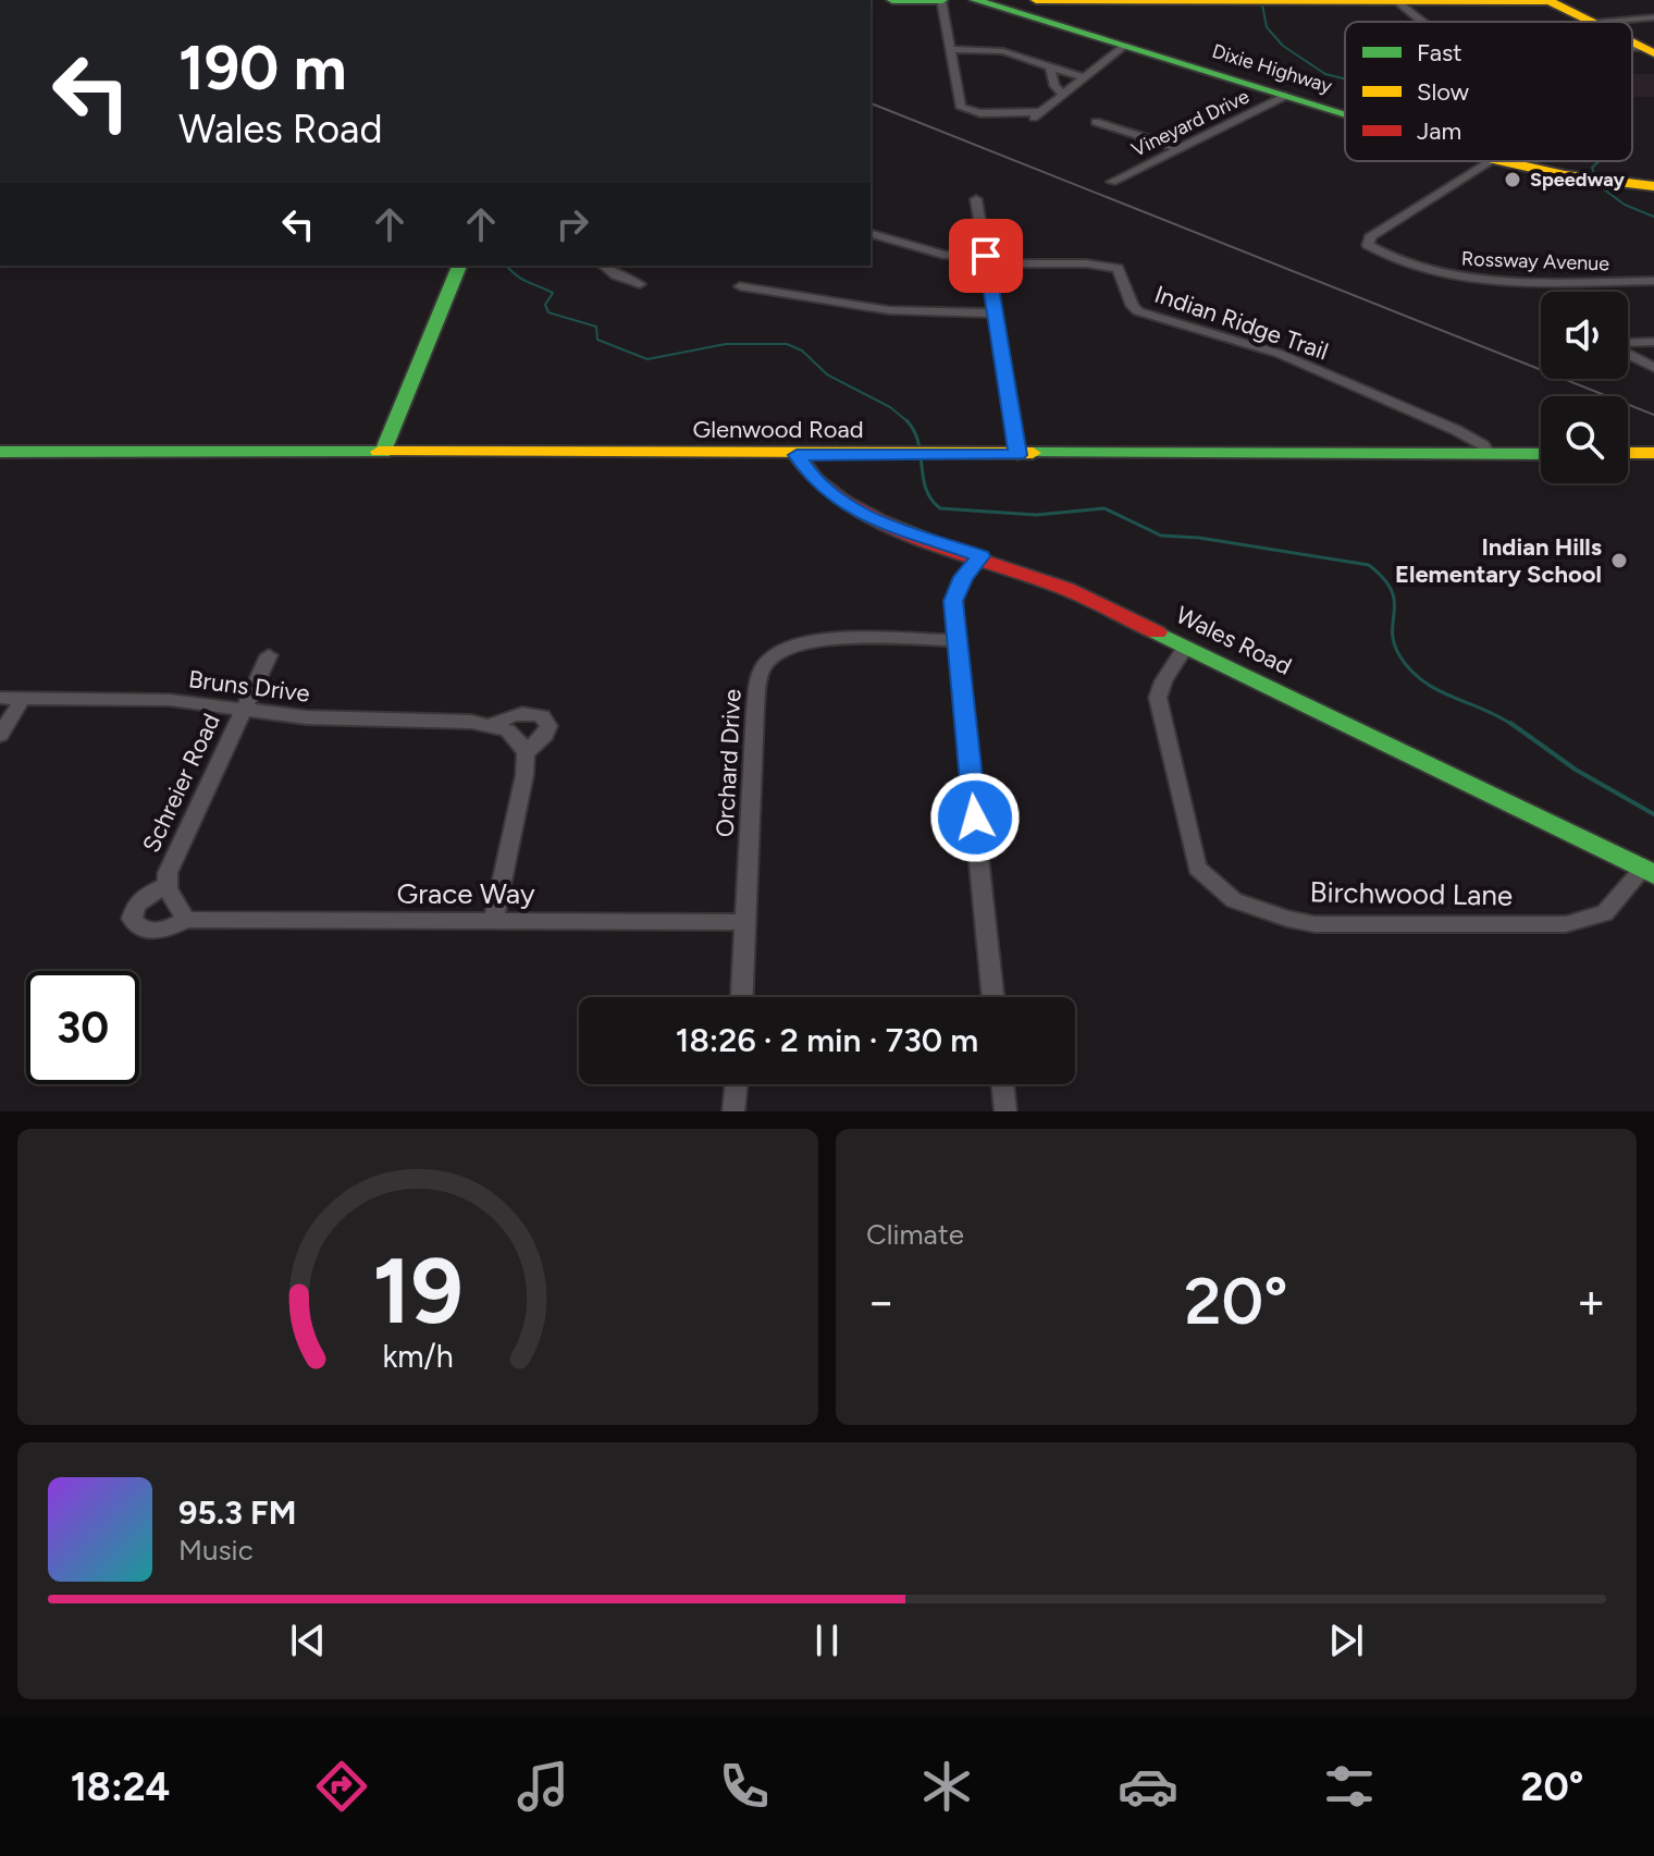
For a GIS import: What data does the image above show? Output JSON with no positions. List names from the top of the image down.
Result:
{
  "streets": {
    "street": [
      "Dixie Highway",
      "Vineyard Drive",
      "Rossway Avenue",
      "Indian Ridge Trail",
      "Glenwood Road",
      "Wales Road",
      "Bruns Drive",
      "Orchard Drive",
      "Schreier Road",
      "Grace Way",
      "Birchwood Lane"
    ]
  },
  "crossings": [
    ["Dixie Highway", "Vineyard Drive"],
    ["Indian Ridge Trail", "Glenwood Road"],
    ["Glenwood Road", "Wales Road"],
    ["Wales Road", "Birchwood Lane"],
    ["Bruns Drive", "Schreier Road"],
    ["Bruns Drive", "Grace Way"],
    ["Orchard Drive", "Grace Way"],
    ["Schreier Road", "Grace Way"]
  ],
  "places": ["Speedway", "Indian Hills Elementary School"],
  "legend": ["Fast", "Slow", "Jam"],
  "page": {
    "turn": ["190 m", "Wales Road"],
    "limit": "30",
    "trip": "18:26 · 2 min · 730 m",
    "tile": "Climate",
    "heat": ["−", "20°", "+"],
    "song": ["95.3 FM", "Music"],
    "tabs": ["18:24", "20°"],
    "gauge": ["19", "km/h"]
  }
}
